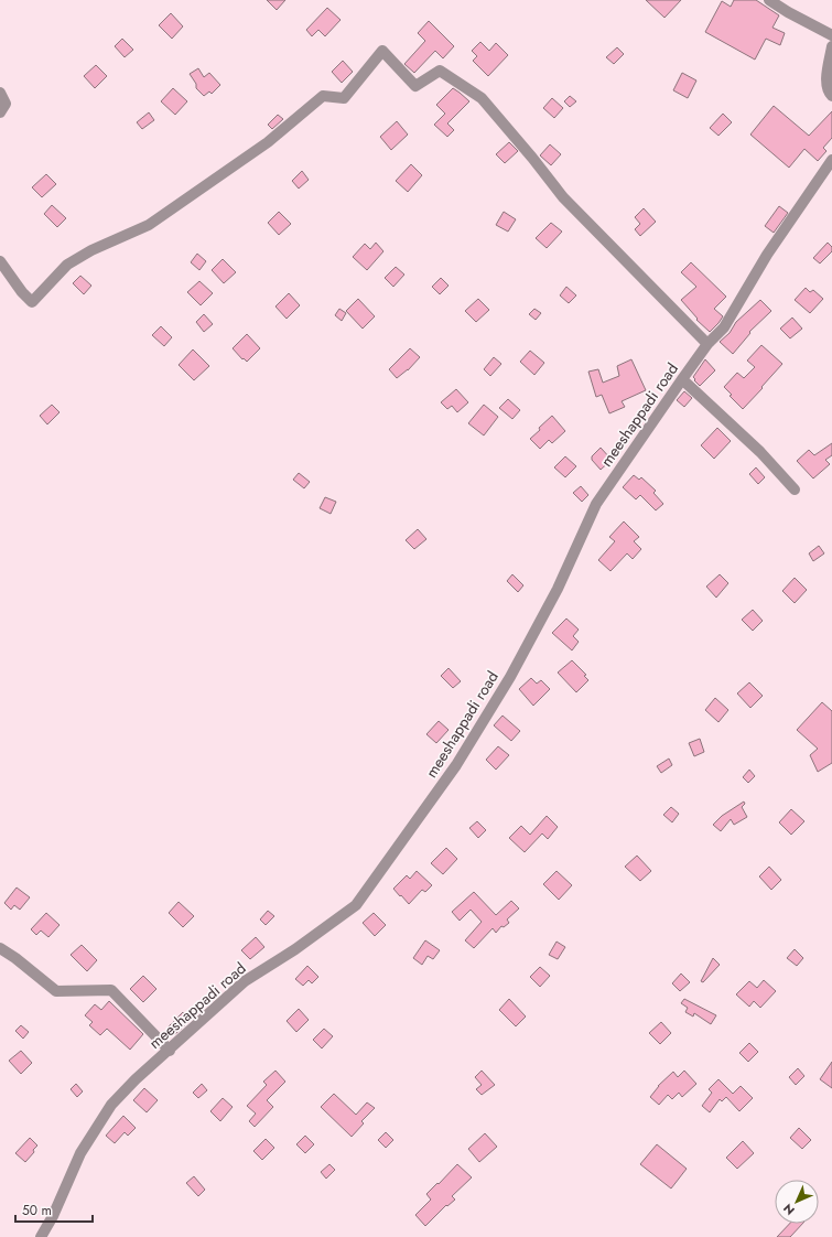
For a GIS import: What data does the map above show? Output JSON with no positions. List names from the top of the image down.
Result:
{
  "streets": {
    "street": ["meeshappadi road"]
  },
  "scale_bar": "50 m",
  "north": "bottom left"
}
